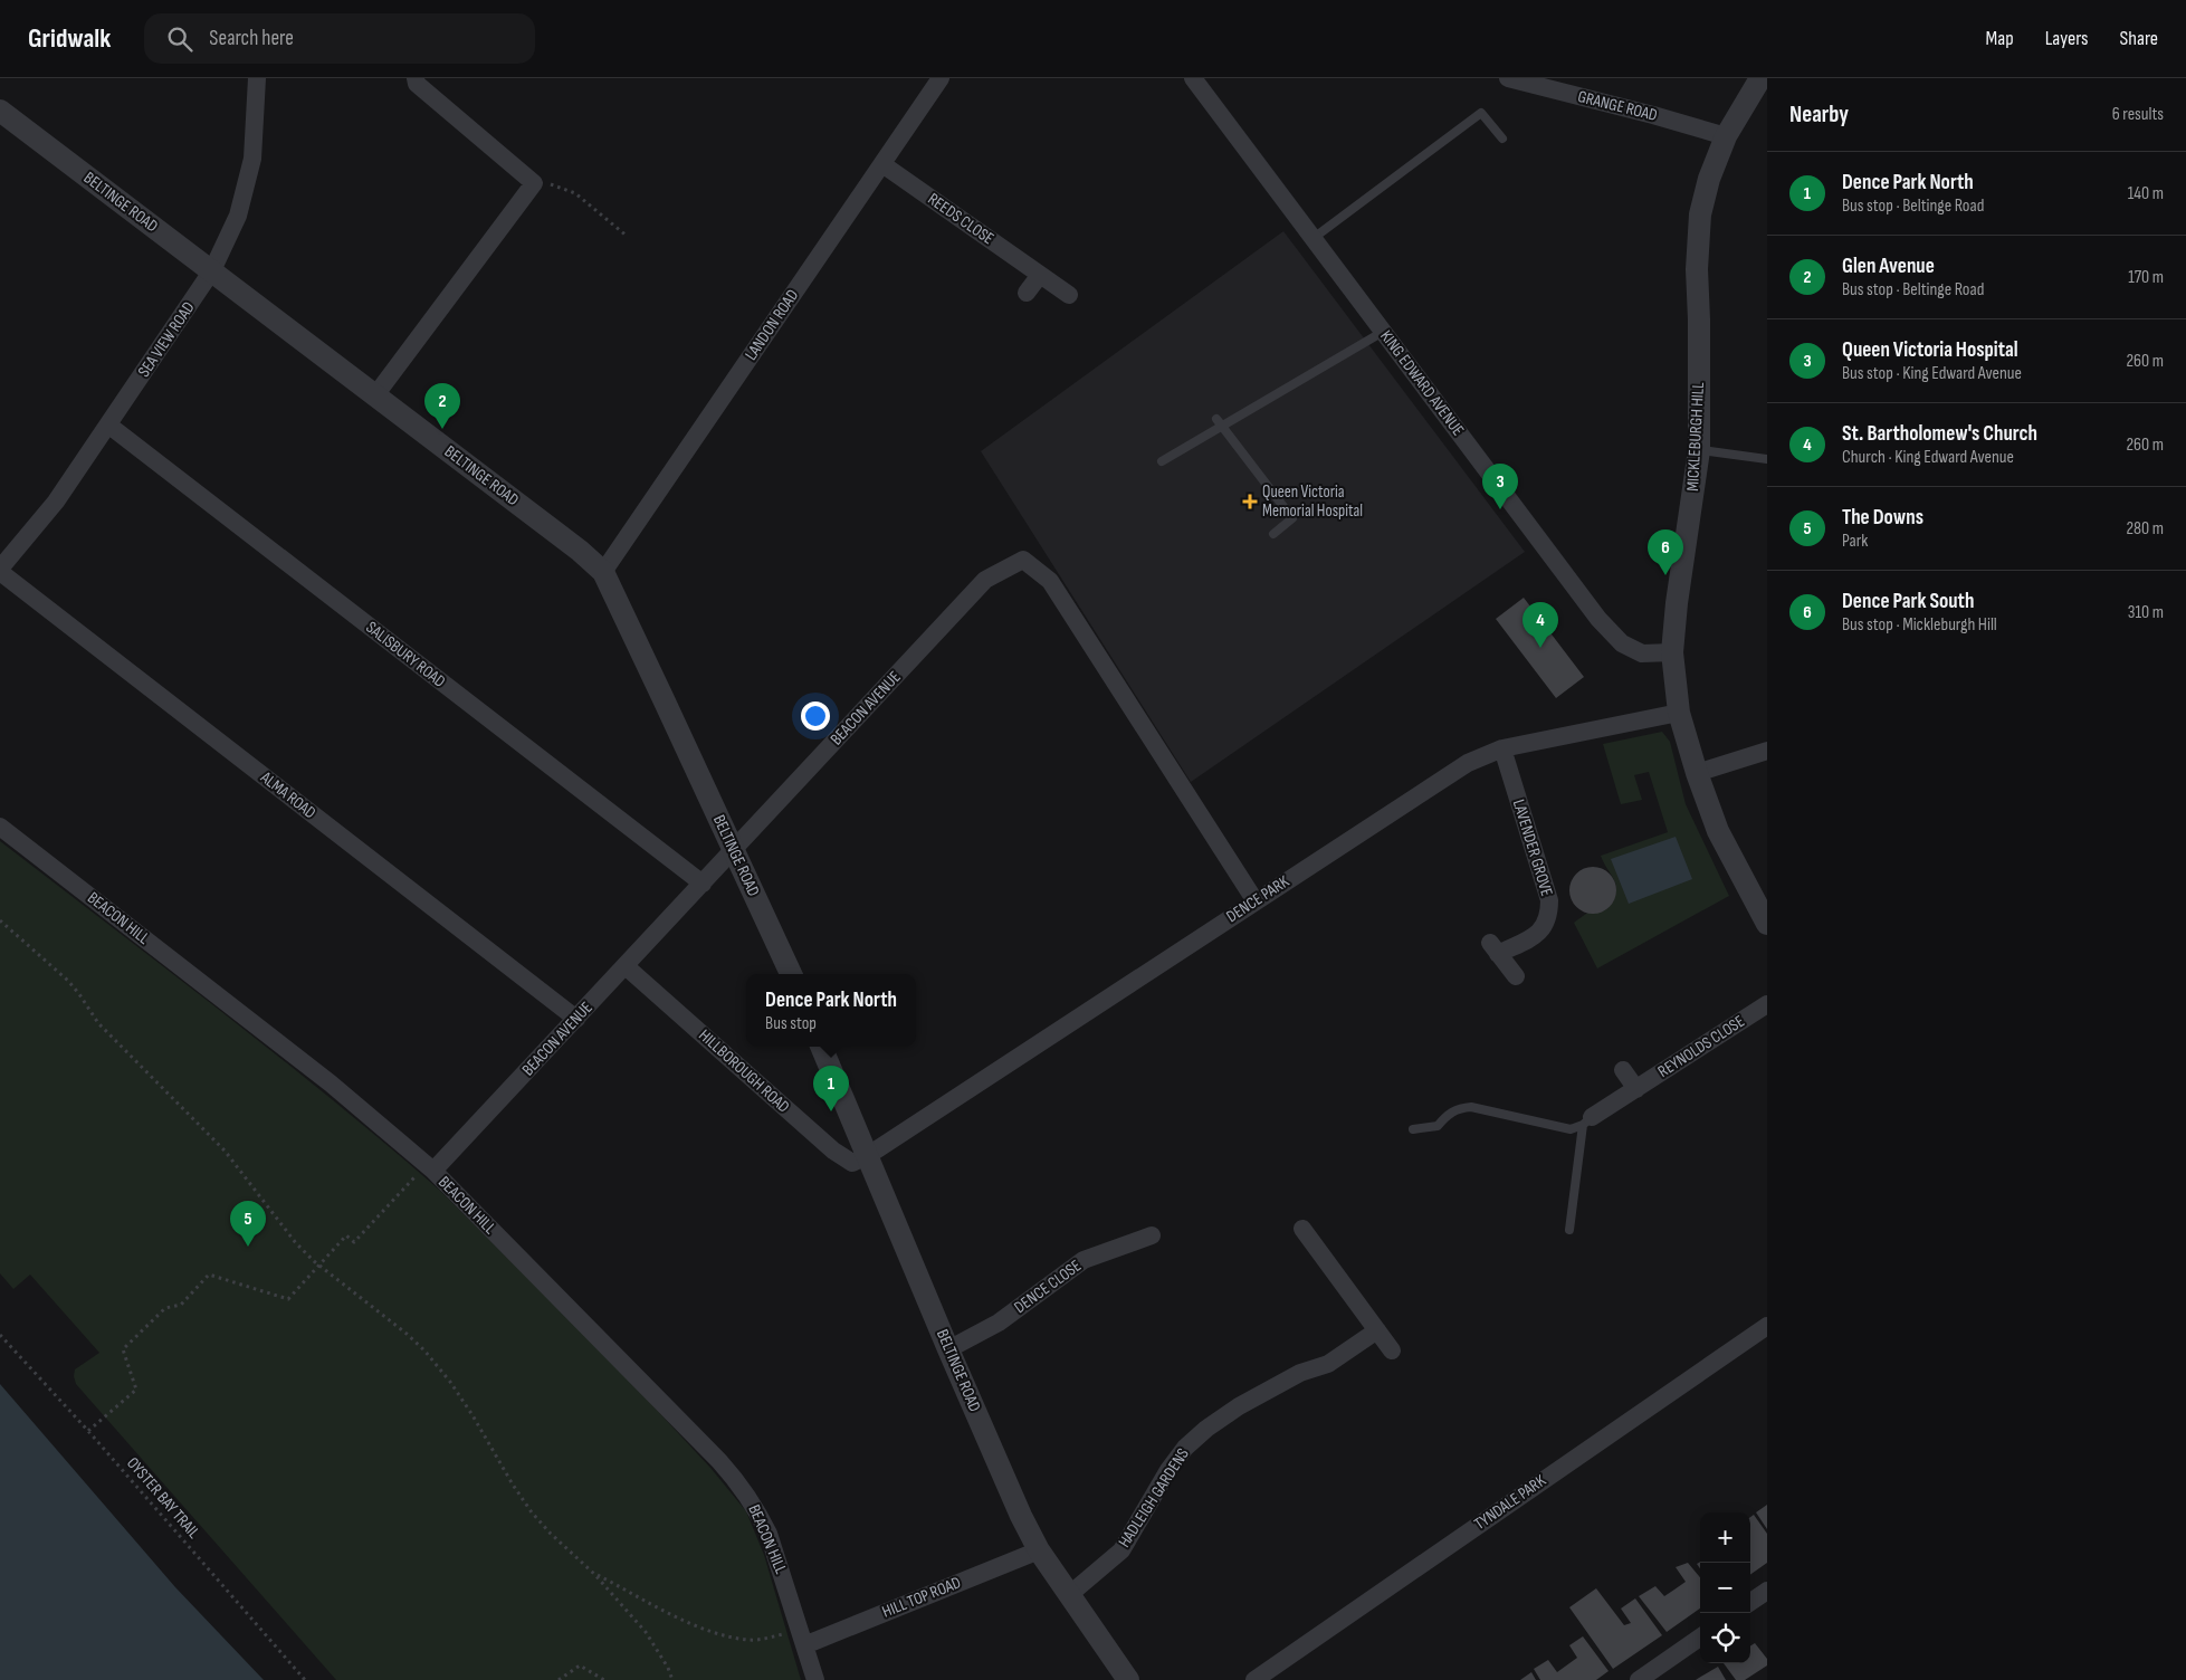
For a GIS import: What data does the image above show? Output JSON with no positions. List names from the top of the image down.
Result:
{
  "streets": {
    "street": [
      "GRANGE ROAD",
      "BELTINGE ROAD",
      "REEDS CLOSE",
      "LANDON ROAD",
      "SEA VIEW ROAD",
      "KING EDWARD AVENUE",
      "MICKLEBURGH HILL",
      "SALISBURY ROAD",
      "BEACON AVENUE",
      "ALMA ROAD",
      "LAVENDER GROVE",
      "DENCE PARK",
      "BEACON HILL",
      "REYNOLDS CLOSE",
      "HILLBOROUGH ROAD",
      "DENCE CLOSE",
      "HADLEIGH GARDENS",
      "TYNDALE PARK",
      "HILL TOP ROAD"
    ],
    "path": ["OYSTER BAY TRAIL"]
  },
  "crossings": [
    ["GRANGE ROAD", "MICKLEBURGH HILL"],
    ["BELTINGE ROAD", "LANDON ROAD"],
    ["BELTINGE ROAD", "SEA VIEW ROAD"],
    ["BELTINGE ROAD", "BEACON AVENUE"],
    ["BELTINGE ROAD", "DENCE PARK"],
    ["BELTINGE ROAD", "HILLBOROUGH ROAD"],
    ["BELTINGE ROAD", "DENCE CLOSE"],
    ["BELTINGE ROAD", "HADLEIGH GARDENS"],
    ["BELTINGE ROAD", "HILL TOP ROAD"],
    ["REEDS CLOSE", "LANDON ROAD"],
    ["SEA VIEW ROAD", "SALISBURY ROAD"],
    ["SEA VIEW ROAD", "ALMA ROAD"],
    ["KING EDWARD AVENUE", "MICKLEBURGH HILL"],
    ["MICKLEBURGH HILL", "DENCE PARK"],
    ["SALISBURY ROAD", "BEACON AVENUE"],
    ["BEACON AVENUE", "ALMA ROAD"],
    ["BEACON AVENUE", "DENCE PARK"],
    ["BEACON AVENUE", "BEACON HILL"],
    ["BEACON AVENUE", "HILLBOROUGH ROAD"],
    ["LAVENDER GROVE", "DENCE PARK"],
    ["DENCE PARK", "HILLBOROUGH ROAD"],
    ["BEACON HILL", "HILL TOP ROAD"]
  ],
  "places": {
    "health": ["Queen Victoria Memorial Hospital"]
  },
  "page": {
    "header": "Gridwalk",
    "search": "Search here",
    "nav": ["Map", "Layers", "Share"],
    "heading": ["Nearby", "6 results"],
    "list": [
      {
        "mark": "1",
        "name": "Dence Park North",
        "note": "Bus stop · Beltinge Road",
        "value": "140 m"
      },
      {
        "mark": "2",
        "name": "Glen Avenue",
        "note": "Bus stop · Beltinge Road",
        "value": "170 m"
      },
      {
        "mark": "3",
        "name": "Queen Victoria Hospital",
        "note": "Bus stop · King Edward Avenue",
        "value": "260 m"
      },
      {
        "mark": "4",
        "name": "St. Bartholomew's Church",
        "note": "Church · King Edward Avenue",
        "value": "260 m"
      },
      {
        "mark": "5",
        "name": "The Downs",
        "note": "Park",
        "value": "280 m"
      },
      {
        "mark": "6",
        "name": "Dence Park South",
        "note": "Bus stop · Mickleburgh Hill",
        "value": "310 m"
      }
    ],
    "pins": [
      "2",
      "3",
      "6",
      "4",
      "1",
      "5"
    ],
    "popup": ["Dence Park North", "Bus stop"],
    "map_buttons": ["+", "−"]
  }
}
